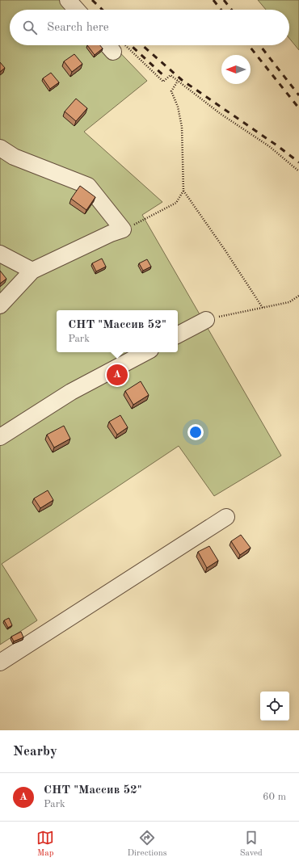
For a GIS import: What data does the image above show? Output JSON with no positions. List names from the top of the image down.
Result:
{
  "north": "left",
  "page": {
    "search": "Search here",
    "popup": ["СНТ \"Массив 52\"", "Park"],
    "pins": "A",
    "heading": "Nearby",
    "list": [
      {
        "mark": "A",
        "name": "СНТ \"Массив 52\"",
        "note": "Park",
        "value": "60 m"
      }
    ],
    "nav": ["Map", "Directions", "Saved"]
  }
}
